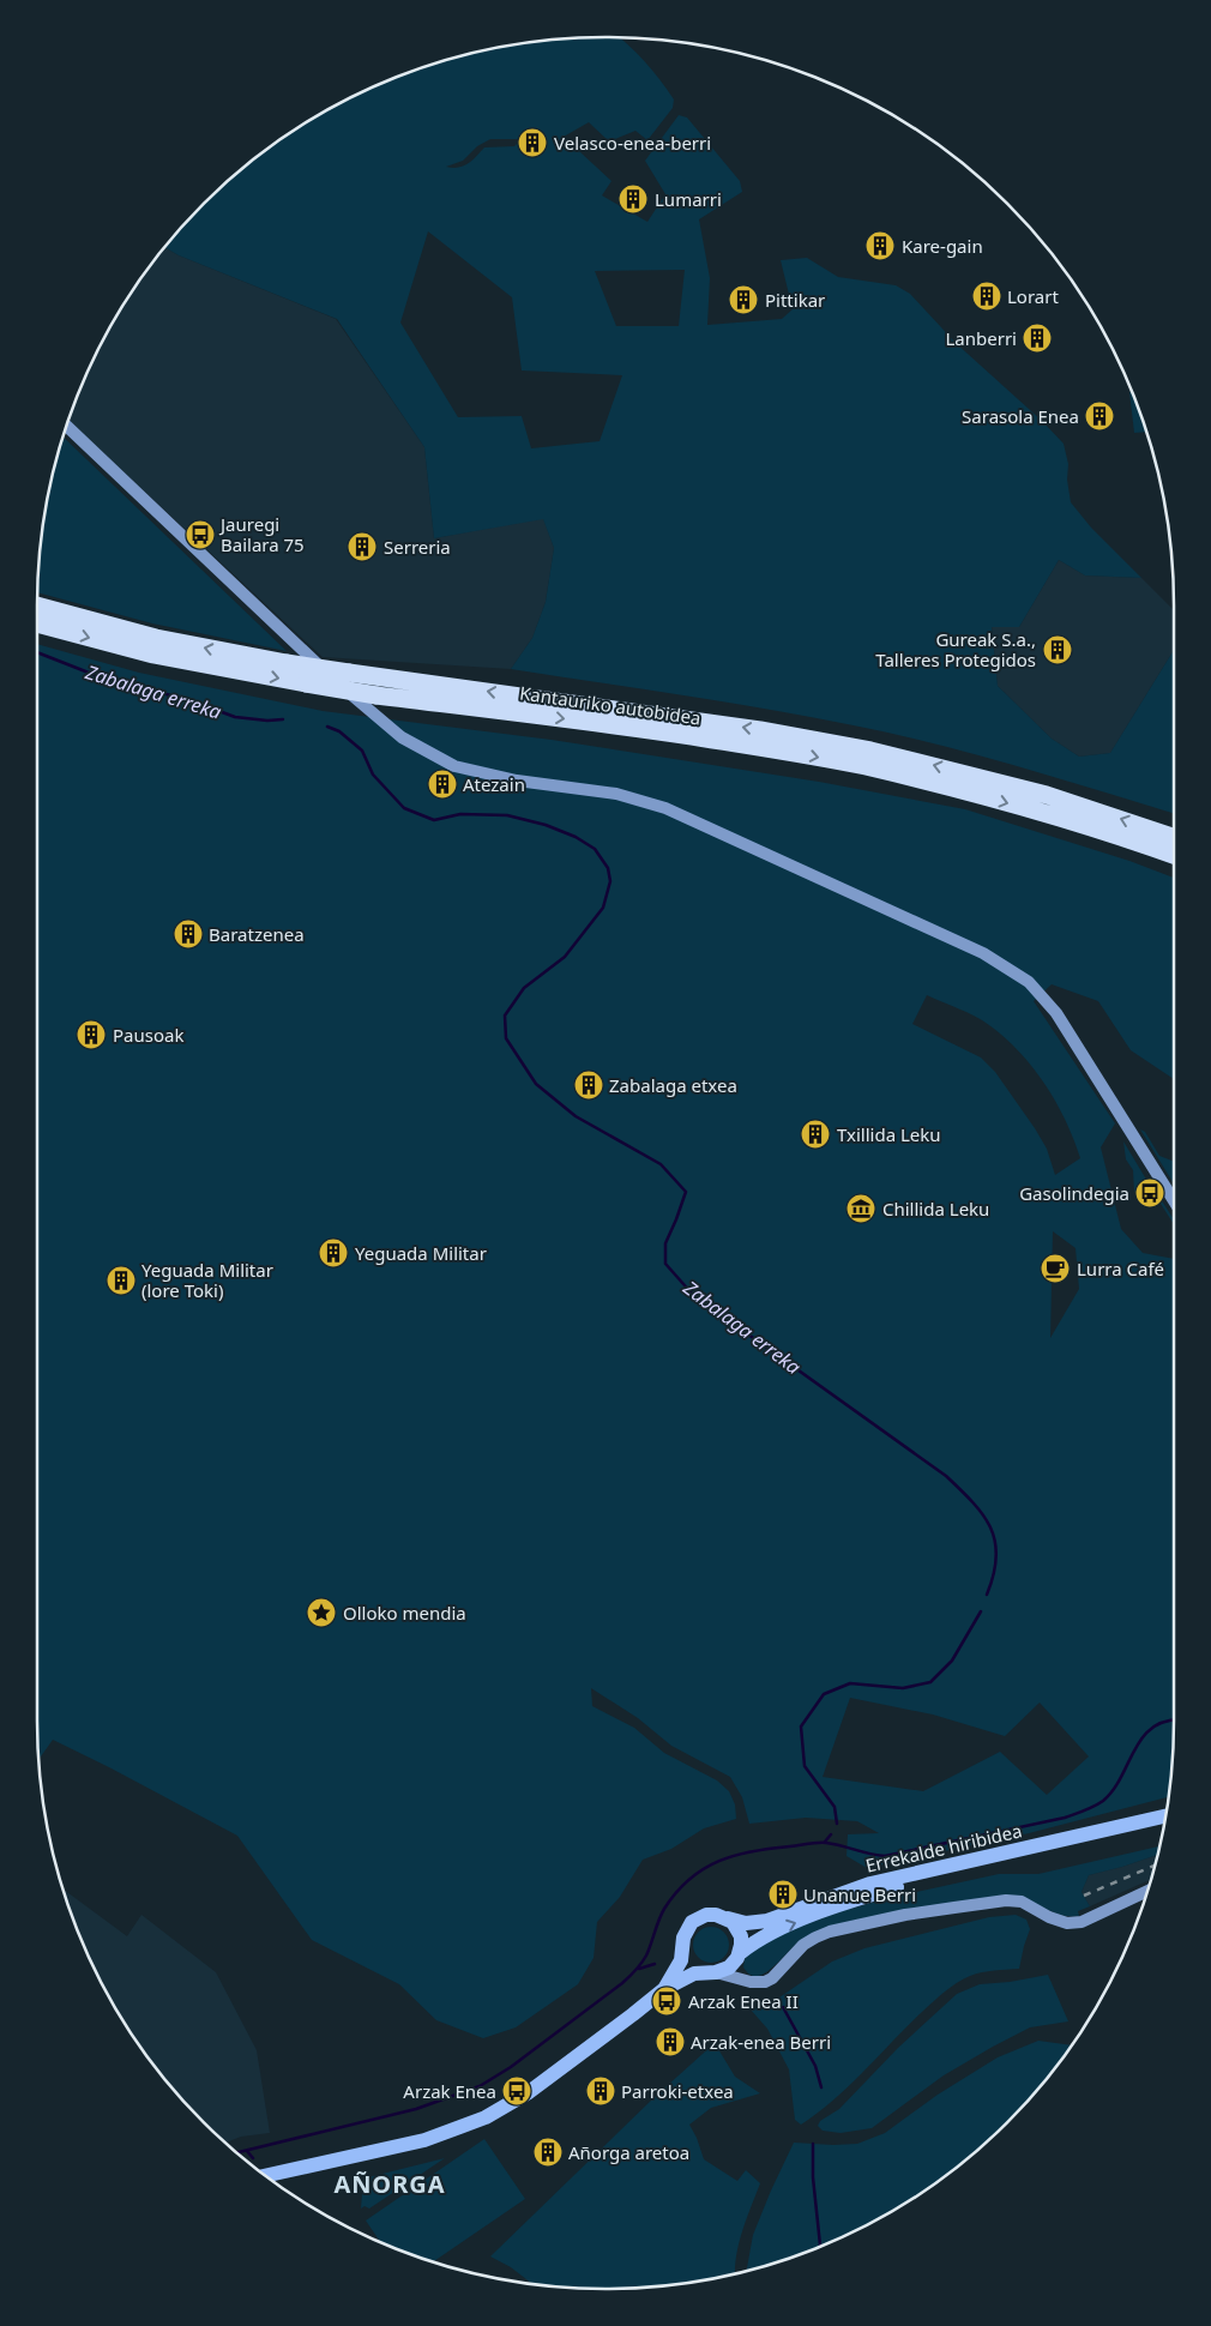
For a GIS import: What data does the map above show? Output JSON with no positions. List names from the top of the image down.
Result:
{
  "streets": {
    "highway": ["Kantauriko autobidea"],
    "main road": ["Errekalde hiribidea"]
  },
  "districts": ["AÑORGA"],
  "water": ["Zabalaga erreka"],
  "places": {
    "building": [
      "Velasco-enea-berri",
      "Lumarri",
      "Kare-gain",
      "Lorart",
      "Pittikar",
      "Lanberri",
      "Sarasola Enea",
      "Serreria",
      "Gureak S.a., Talleres Protegidos",
      "Atezain",
      "Baratzenea",
      "Pausoak",
      "Zabalaga etxea",
      "Txillida Leku",
      "Yeguada Militar",
      "Yeguada Militar (lore Toki)",
      "Unanue Berri",
      "Arzak-enea Berri",
      "Parroki-etxea",
      "Añorga aretoa"
    ],
    "bus stop": [
      "Jauregi Bailara 75",
      "Gasolindegia",
      "Arzak Enea II",
      "Arzak Enea"
    ],
    "museum": ["Chillida Leku"],
    "cafe": ["Lurra Café"],
    "place": ["Olloko mendia"]
  }
}
